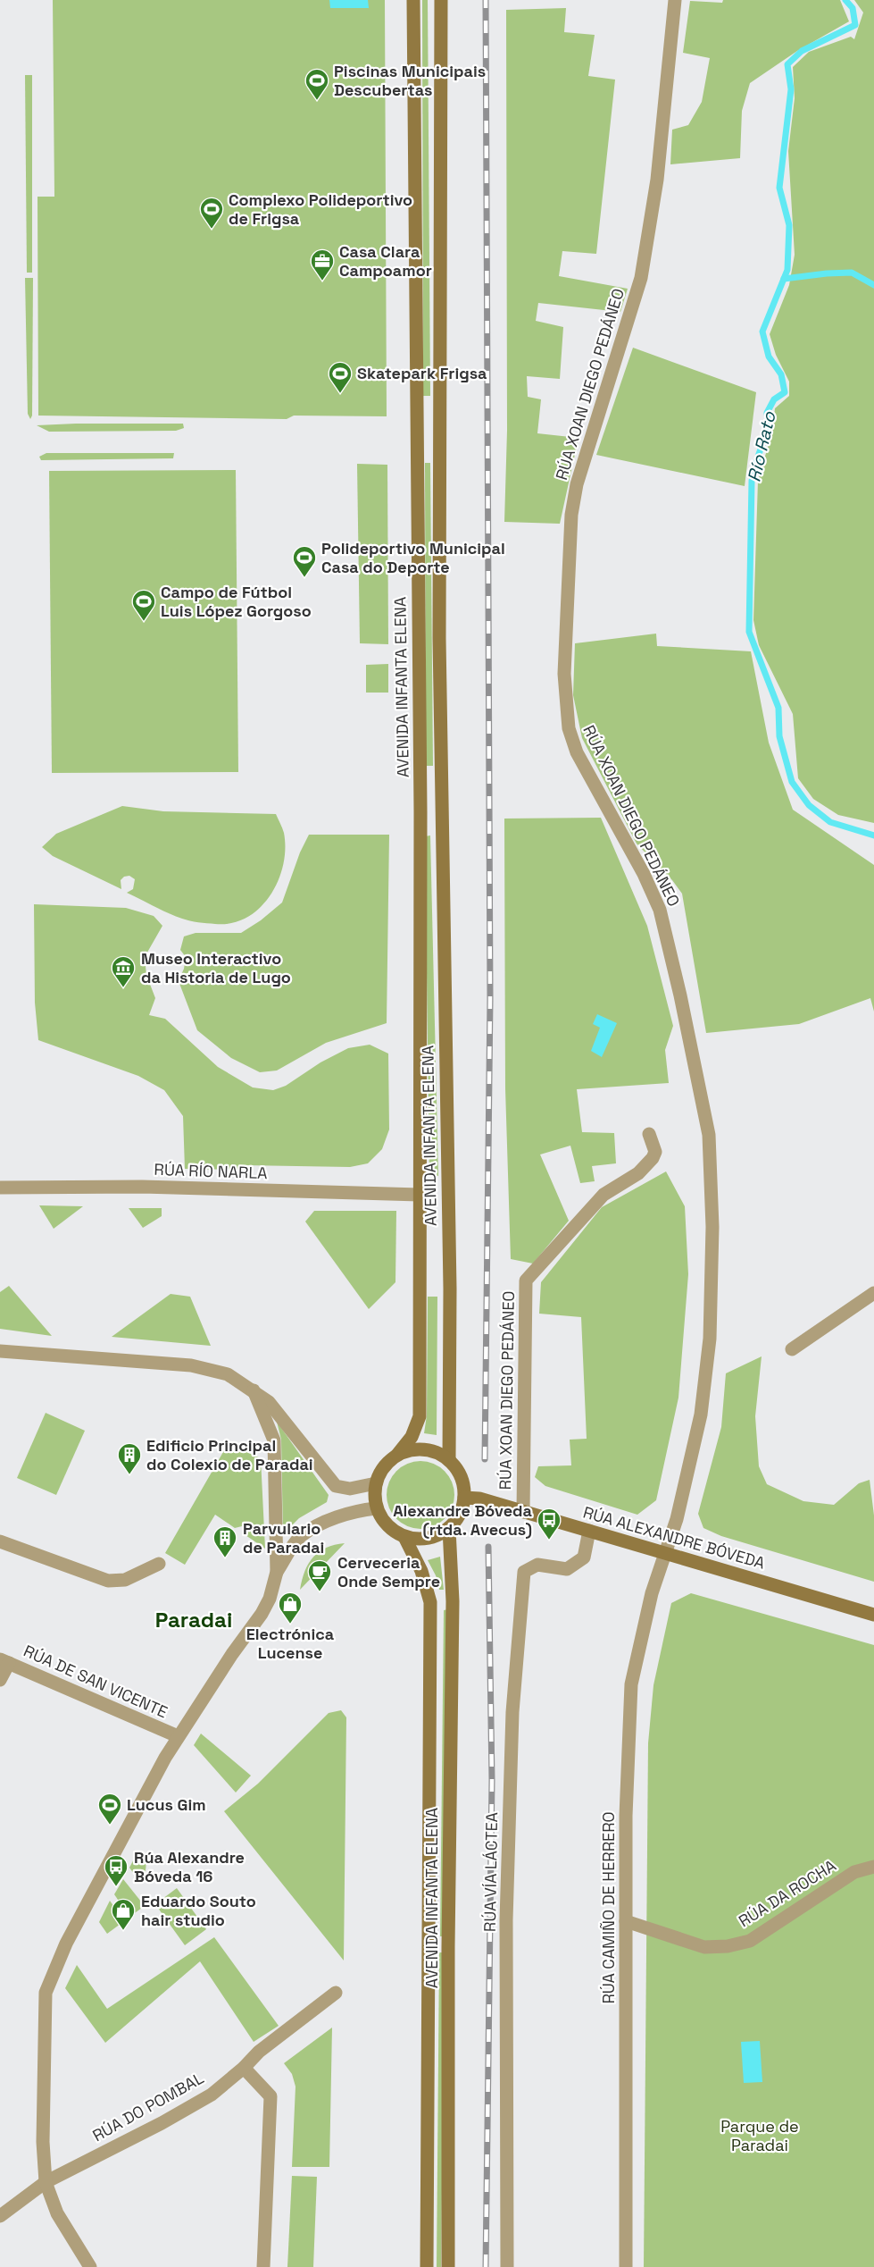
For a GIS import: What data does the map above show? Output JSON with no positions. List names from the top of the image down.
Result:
{
  "streets": {
    "street": [
      "RÚA XOAN DIEGO PEDÁNEO",
      "AVENIDA INFANTA ELENA",
      "RÚA RÍO NARLA",
      "RÚA ALEXANDRE BÓVEDA",
      "RÚA DE SAN VICENTE",
      "RÚA VÍA LÁCTEA",
      "RÚA DA ROCHA",
      "RÚA CAMIÑO DE HERRERO",
      "RÚA DO POMBAL"
    ]
  },
  "crossings": [
    ["RÚA XOAN DIEGO PEDÁNEO", "RÚA ALEXANDRE BÓVEDA"],
    ["RÚA XOAN DIEGO PEDÁNEO", "RÚA CAMIÑO DE HERRERO"],
    ["AVENIDA INFANTA ELENA", "RÚA RÍO NARLA"],
    ["AVENIDA INFANTA ELENA", "RÚA ALEXANDRE BÓVEDA"],
    ["RÚA ALEXANDRE BÓVEDA", "RÚA VÍA LÁCTEA"],
    ["RÚA ALEXANDRE BÓVEDA", "RÚA CAMIÑO DE HERRERO"],
    ["RÚA DA ROCHA", "RÚA CAMIÑO DE HERRERO"]
  ],
  "districts": ["Paradai"],
  "water": ["Río Rato"],
  "parks": ["Parque de Paradai"],
  "places": {
    "sports": [
      "Piscinas Municipais Descubertas",
      "Complexo Polideportivo de Frigsa",
      "Skatepark Frigsa",
      "Polideportivo Municipal Casa do Deporte",
      "Campo de Fútbol Luis López Gorgoso",
      "Lucus Gim"
    ],
    "office": ["Casa Clara Campoamor"],
    "museum": ["Museo Interactivo da Historia de Lugo"],
    "building": ["Edificio Principal do Colexio de Paradai", "Parvulario de Paradai"],
    "bus stop": ["Alexandre Bóveda (rtda. Avecus)", "Rúa Alexandre Bóveda 16"],
    "cafe": ["Cerveceria Onde Sempre"],
    "shop": ["Electrónica Lucense", "Eduardo Souto hair studio"]
  }
}
